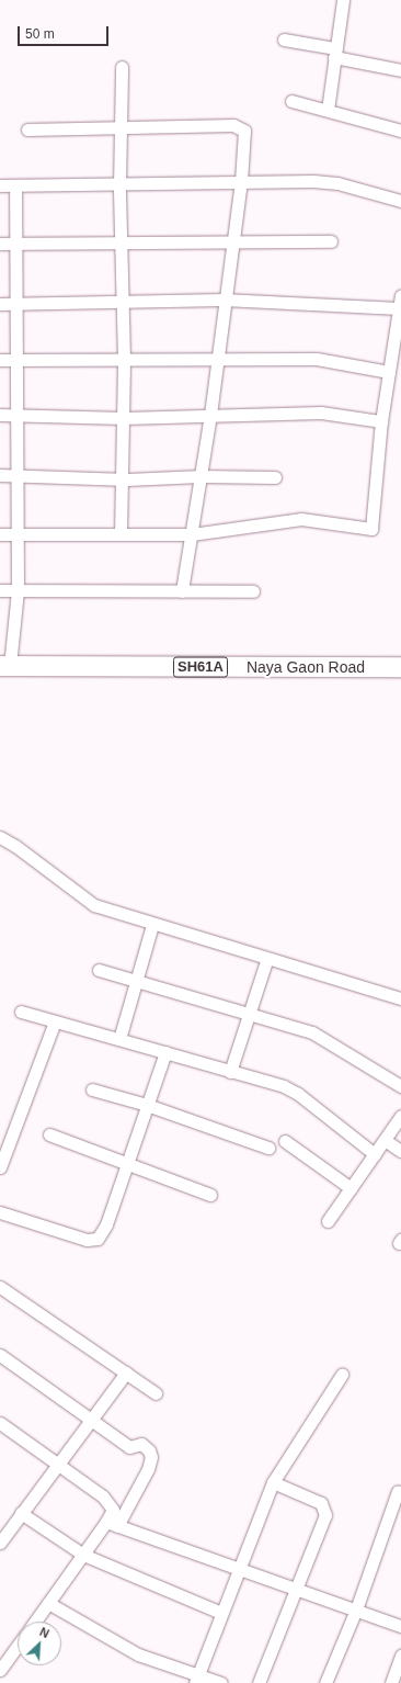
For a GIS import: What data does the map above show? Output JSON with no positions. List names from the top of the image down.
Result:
{
  "streets": {
    "main road": ["SH61A", "Naya Gaon Road"]
  },
  "scale_bar": "50 m",
  "north": "top right"
}
